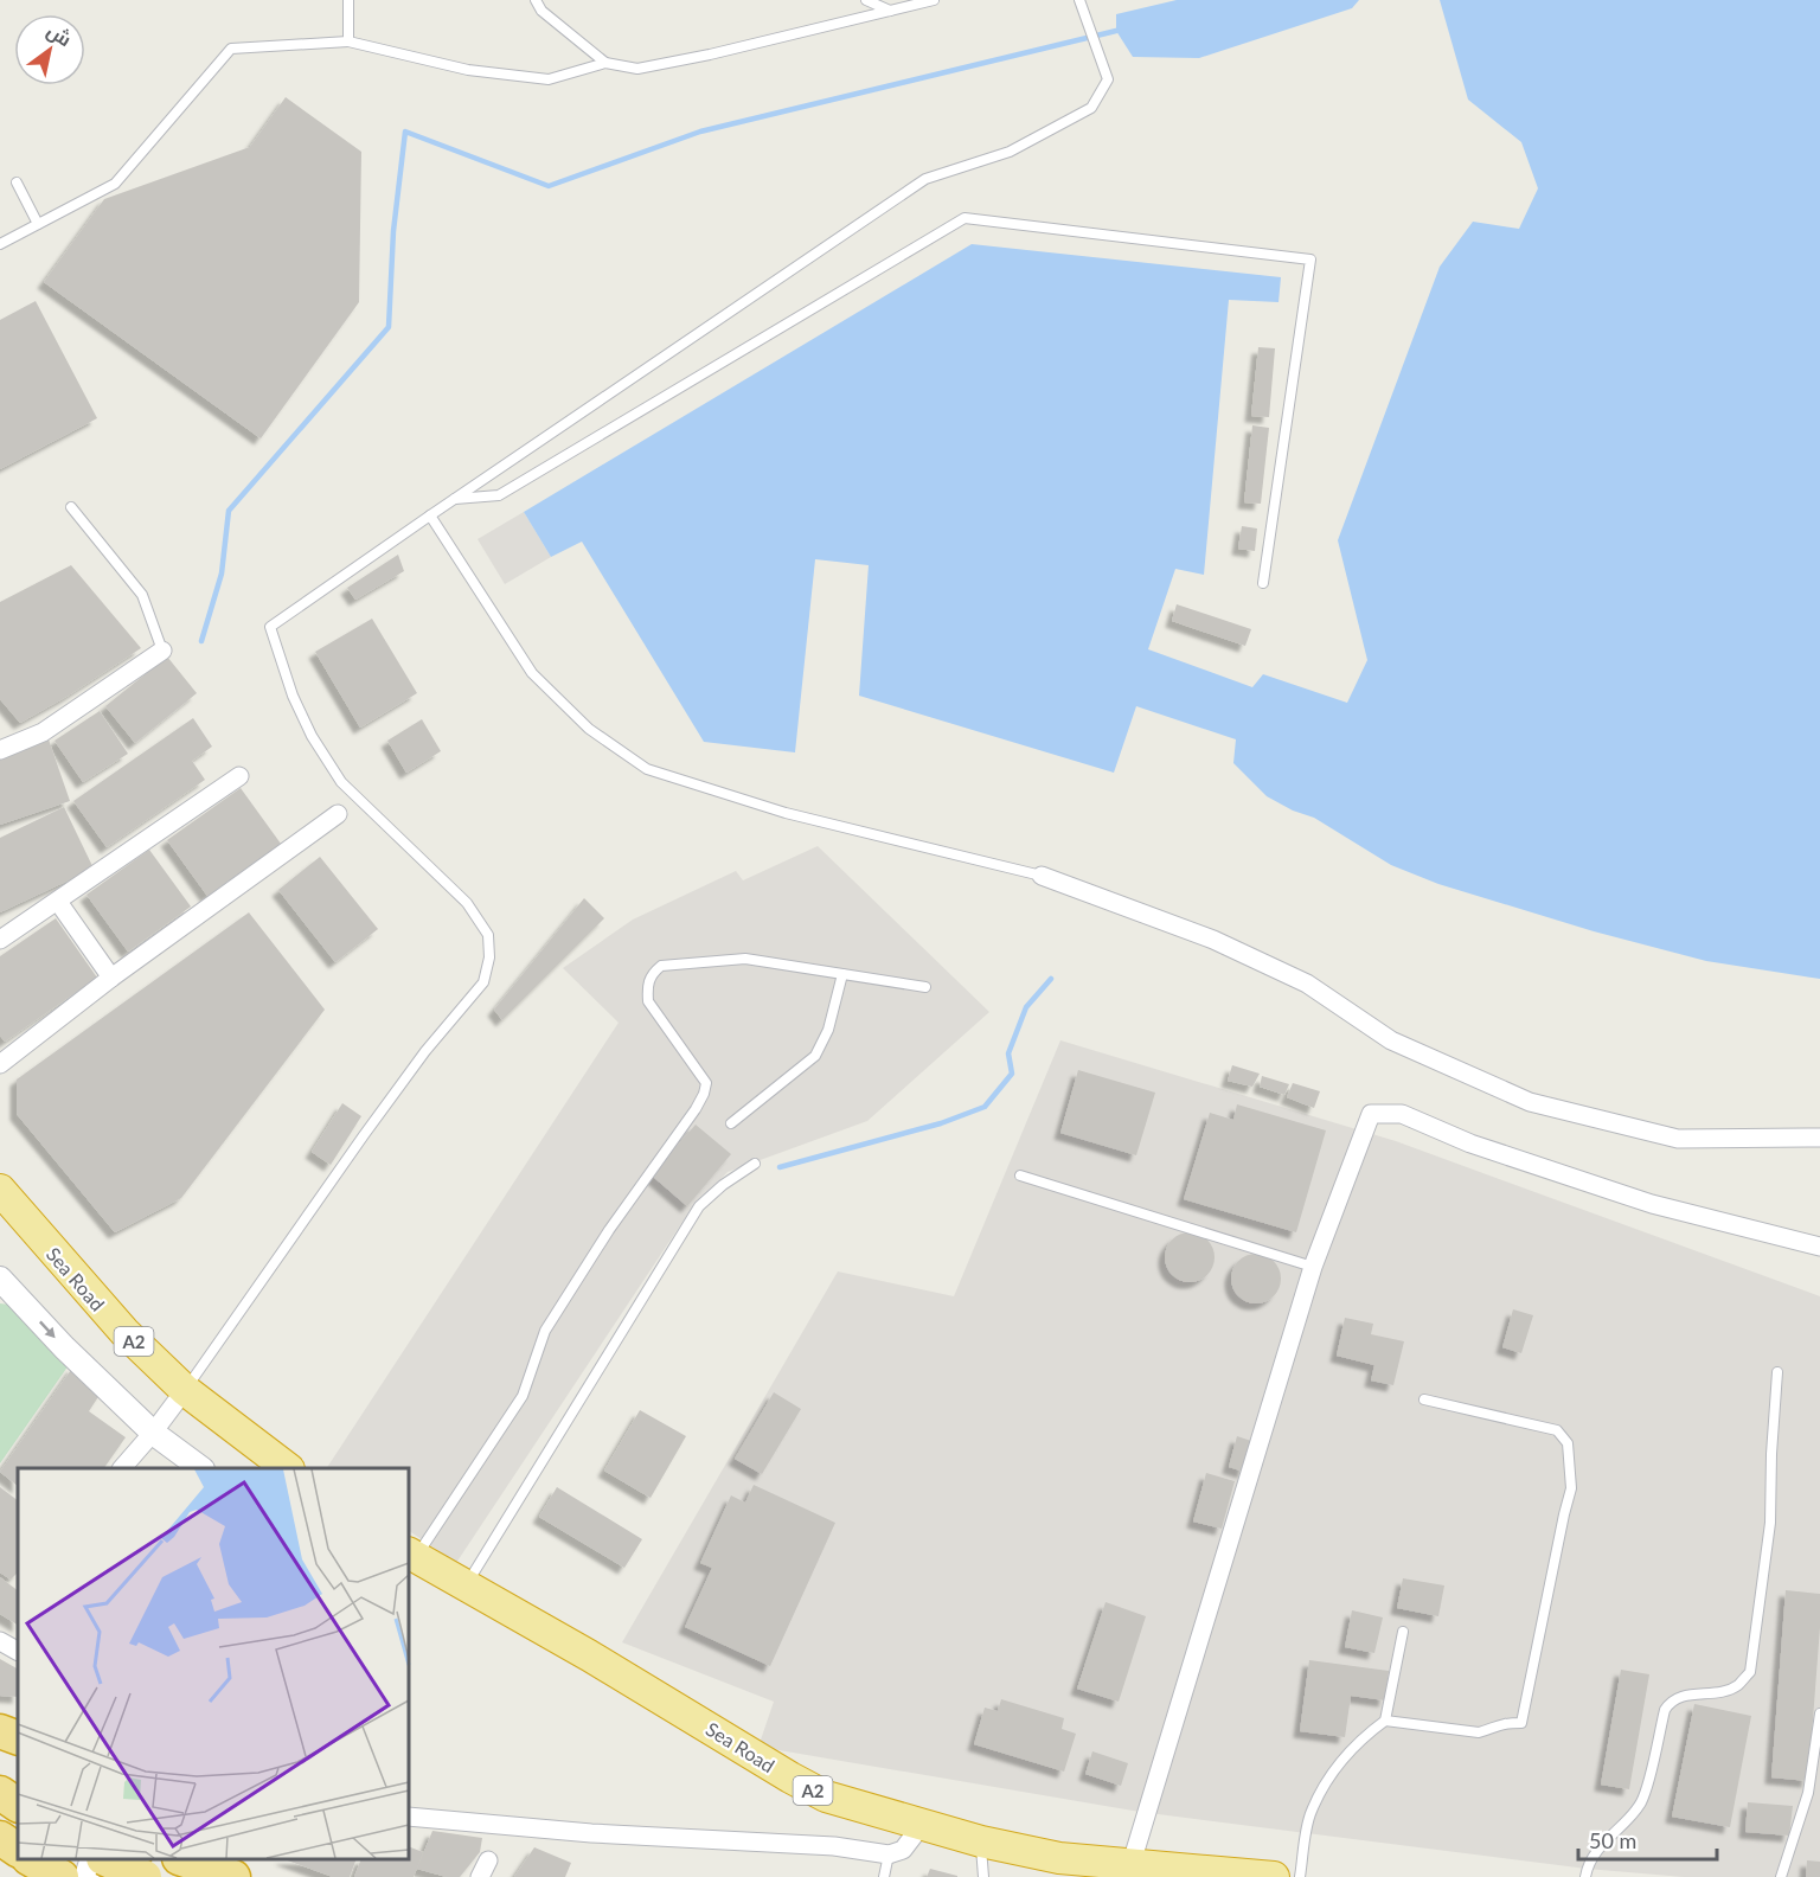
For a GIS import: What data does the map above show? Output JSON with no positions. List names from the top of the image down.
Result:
{
  "streets": {
    "highway": ["Sea Road", "A2"]
  },
  "scale_bar": "50 m",
  "north": "top right"
}
